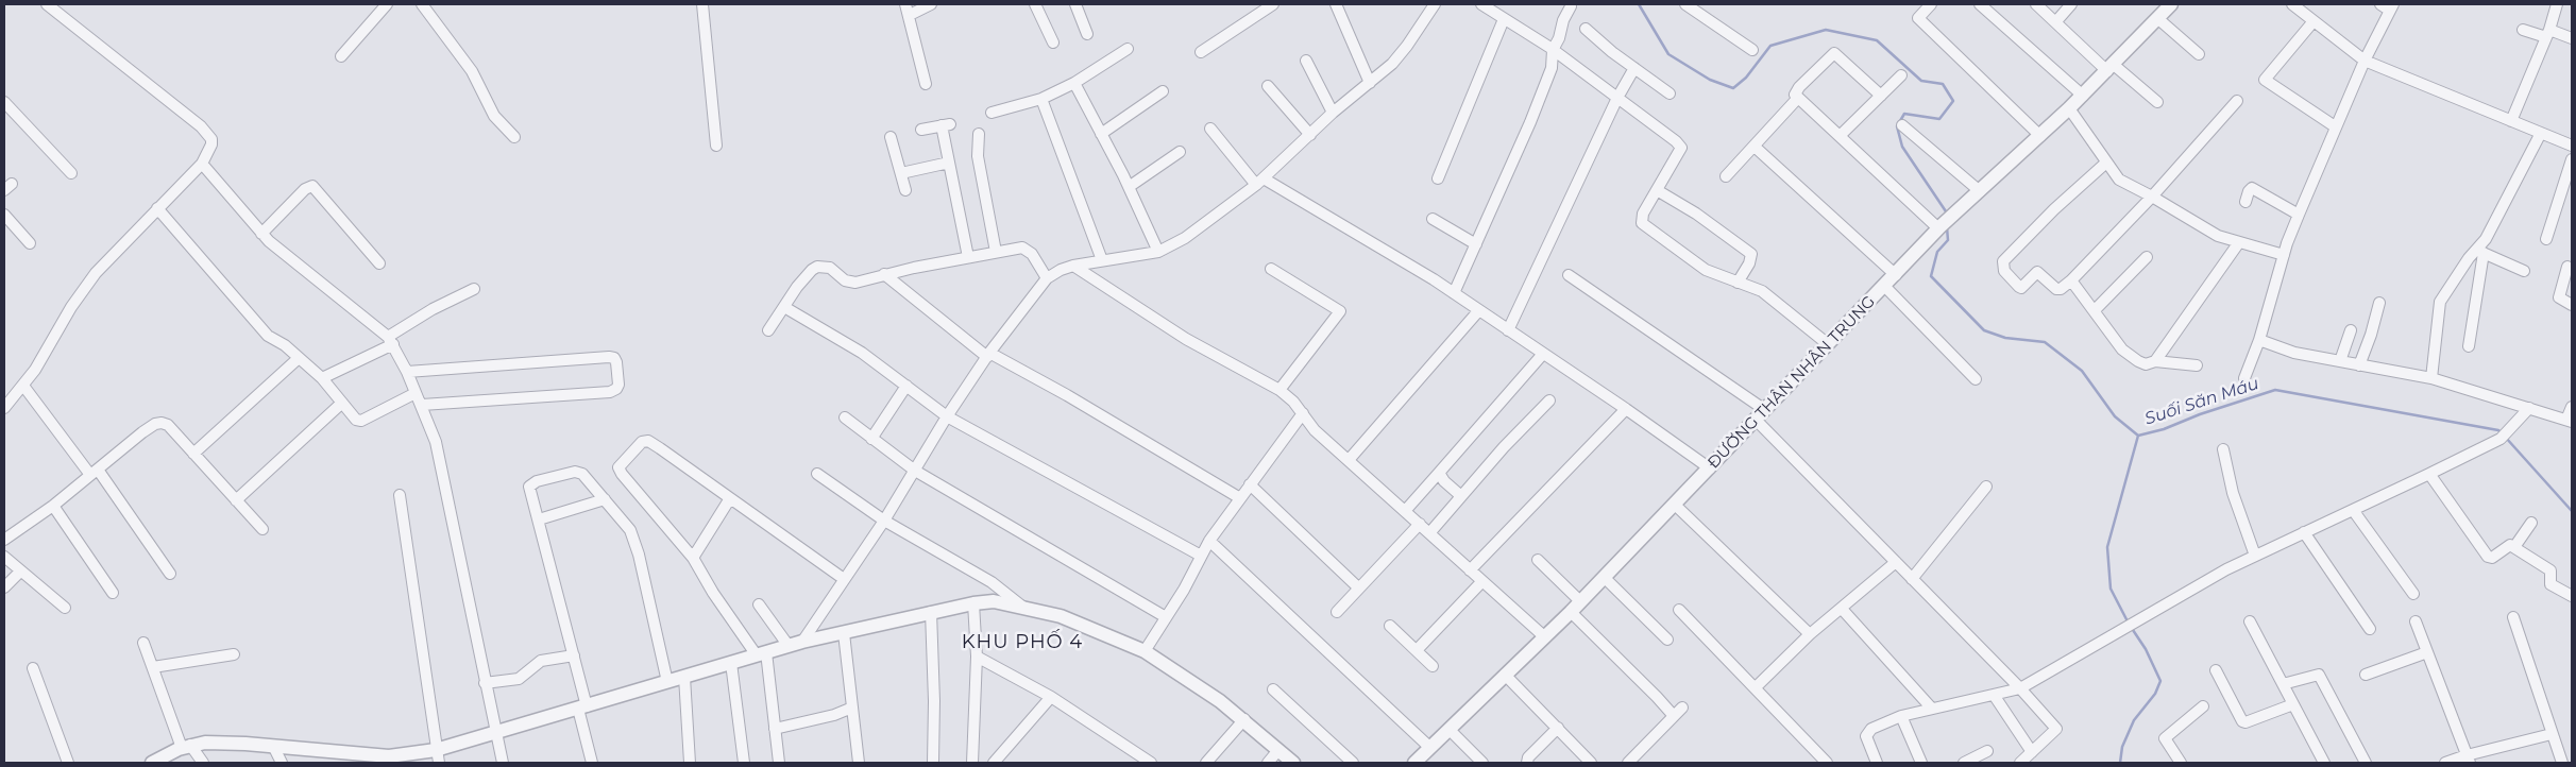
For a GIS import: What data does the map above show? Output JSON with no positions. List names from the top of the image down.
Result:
{
  "streets": {
    "street": ["ĐƯỜNG THÂN NHÂN TRUNG"]
  },
  "districts": ["KHU PHỐ 4"],
  "water": ["Suối Săn Máu"]
}
